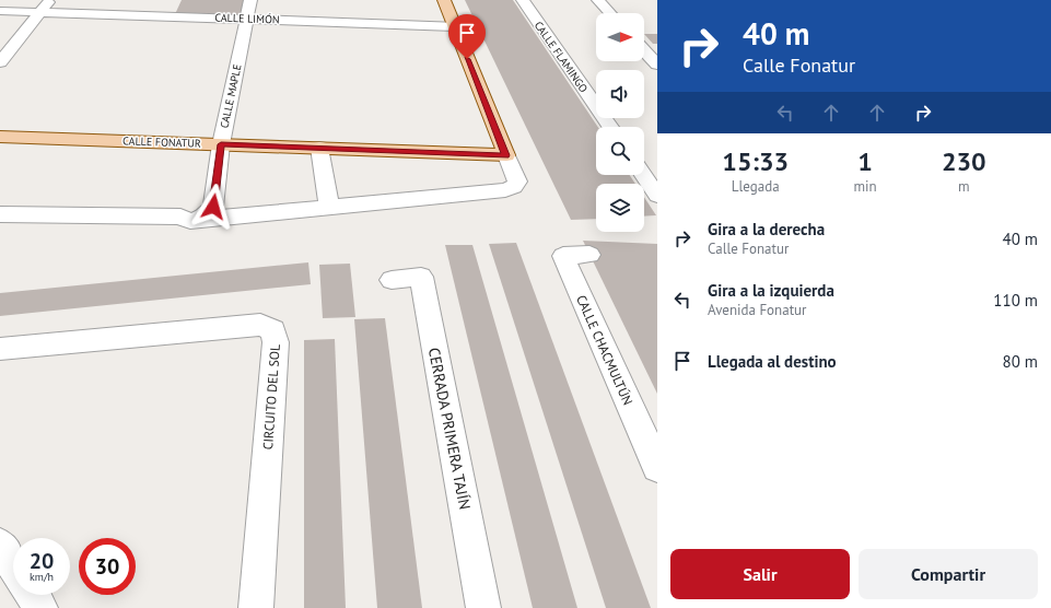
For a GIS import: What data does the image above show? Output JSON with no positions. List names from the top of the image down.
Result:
{
  "streets": {
    "main road": ["CALLE FONATUR"],
    "street": [
      "CALLE LIMÓN",
      "CALLE FLAMINGO",
      "CALLE MAPLE",
      "CALLE CHACMULTÚN",
      "CIRCUITO DEL SOL",
      "CERRADA PRIMERA TAJÍN"
    ]
  },
  "crossings": [
    ["CALLE LIMÓN", "CALLE MAPLE"],
    ["CALLE MAPLE", "CALLE FONATUR"]
  ],
  "north": "right",
  "page": {
    "turn": ["40 m", "Calle Fonatur"],
    "eta": [
      "15:33",
      "Llegada",
      "1",
      "min",
      "230",
      "m"
    ],
    "list": [
      {
        "name": "Gira a la derecha",
        "note": "Calle Fonatur",
        "value": "40 m"
      },
      {
        "name": "Gira a la izquierda",
        "note": "Avenida Fonatur",
        "value": "110 m"
      },
      {
        "name": "Llegada al destino",
        "value": "80 m"
      }
    ],
    "speed": "20 km/h",
    "limit": "30",
    "buttons": ["Salir", "Compartir"]
  }
}
